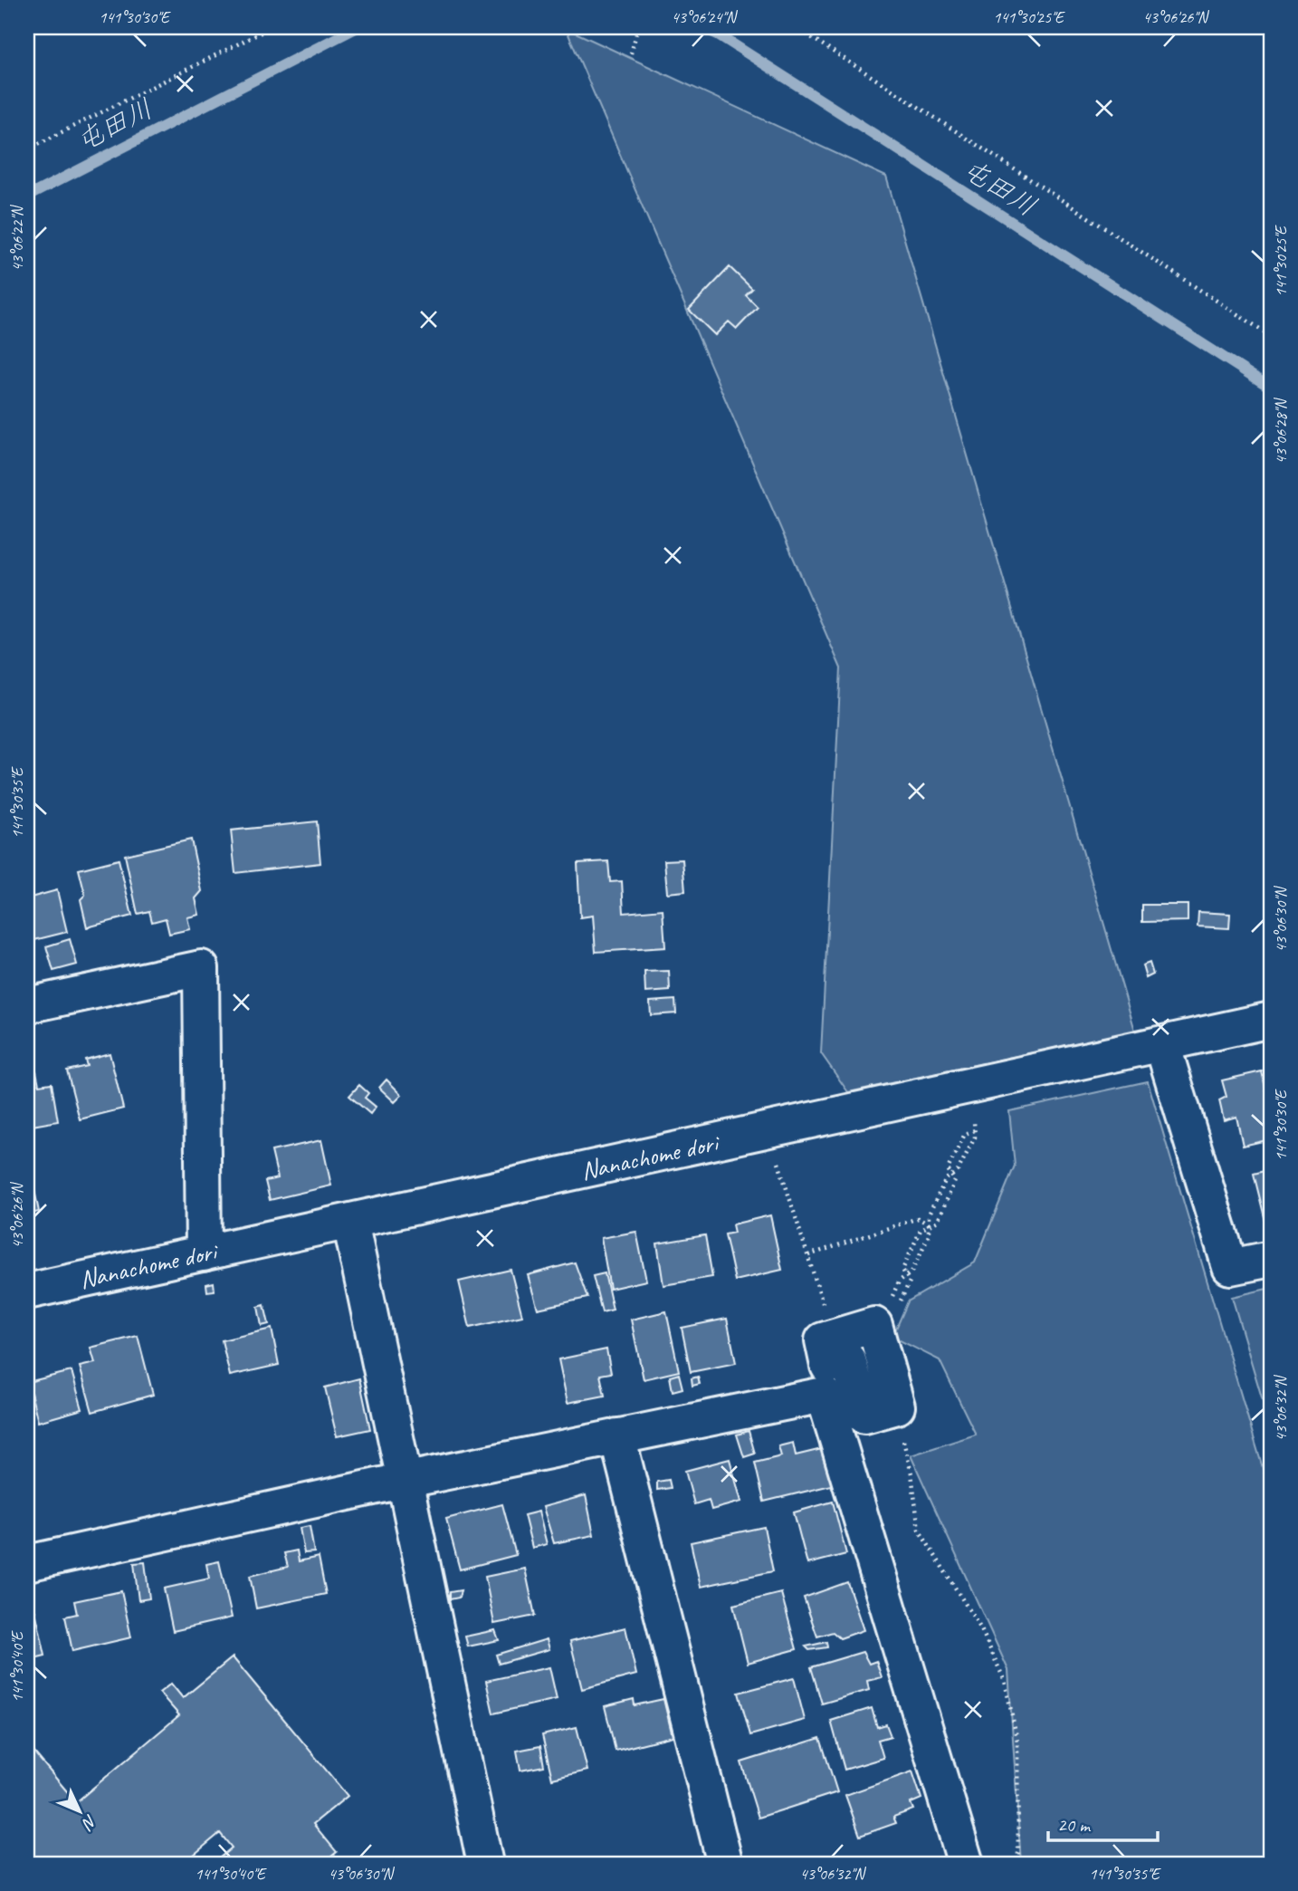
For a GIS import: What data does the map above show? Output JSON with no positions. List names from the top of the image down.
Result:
{
  "streets": {
    "street": ["Nanachome dori"]
  },
  "water": ["屯田川"],
  "scale_bar": "20 m",
  "north": "bottom right",
  "coordinates": [
    "141°30'30\"E",
    "43°06'24\"N",
    "141°30'25\"E",
    "43°06'26\"N",
    "43°06'22\"N",
    "43°06'28\"N",
    "141°30'35\"E",
    "43°06'30\"N",
    "43°06'32\"N",
    "141°30'40\"E"
  ]
}
